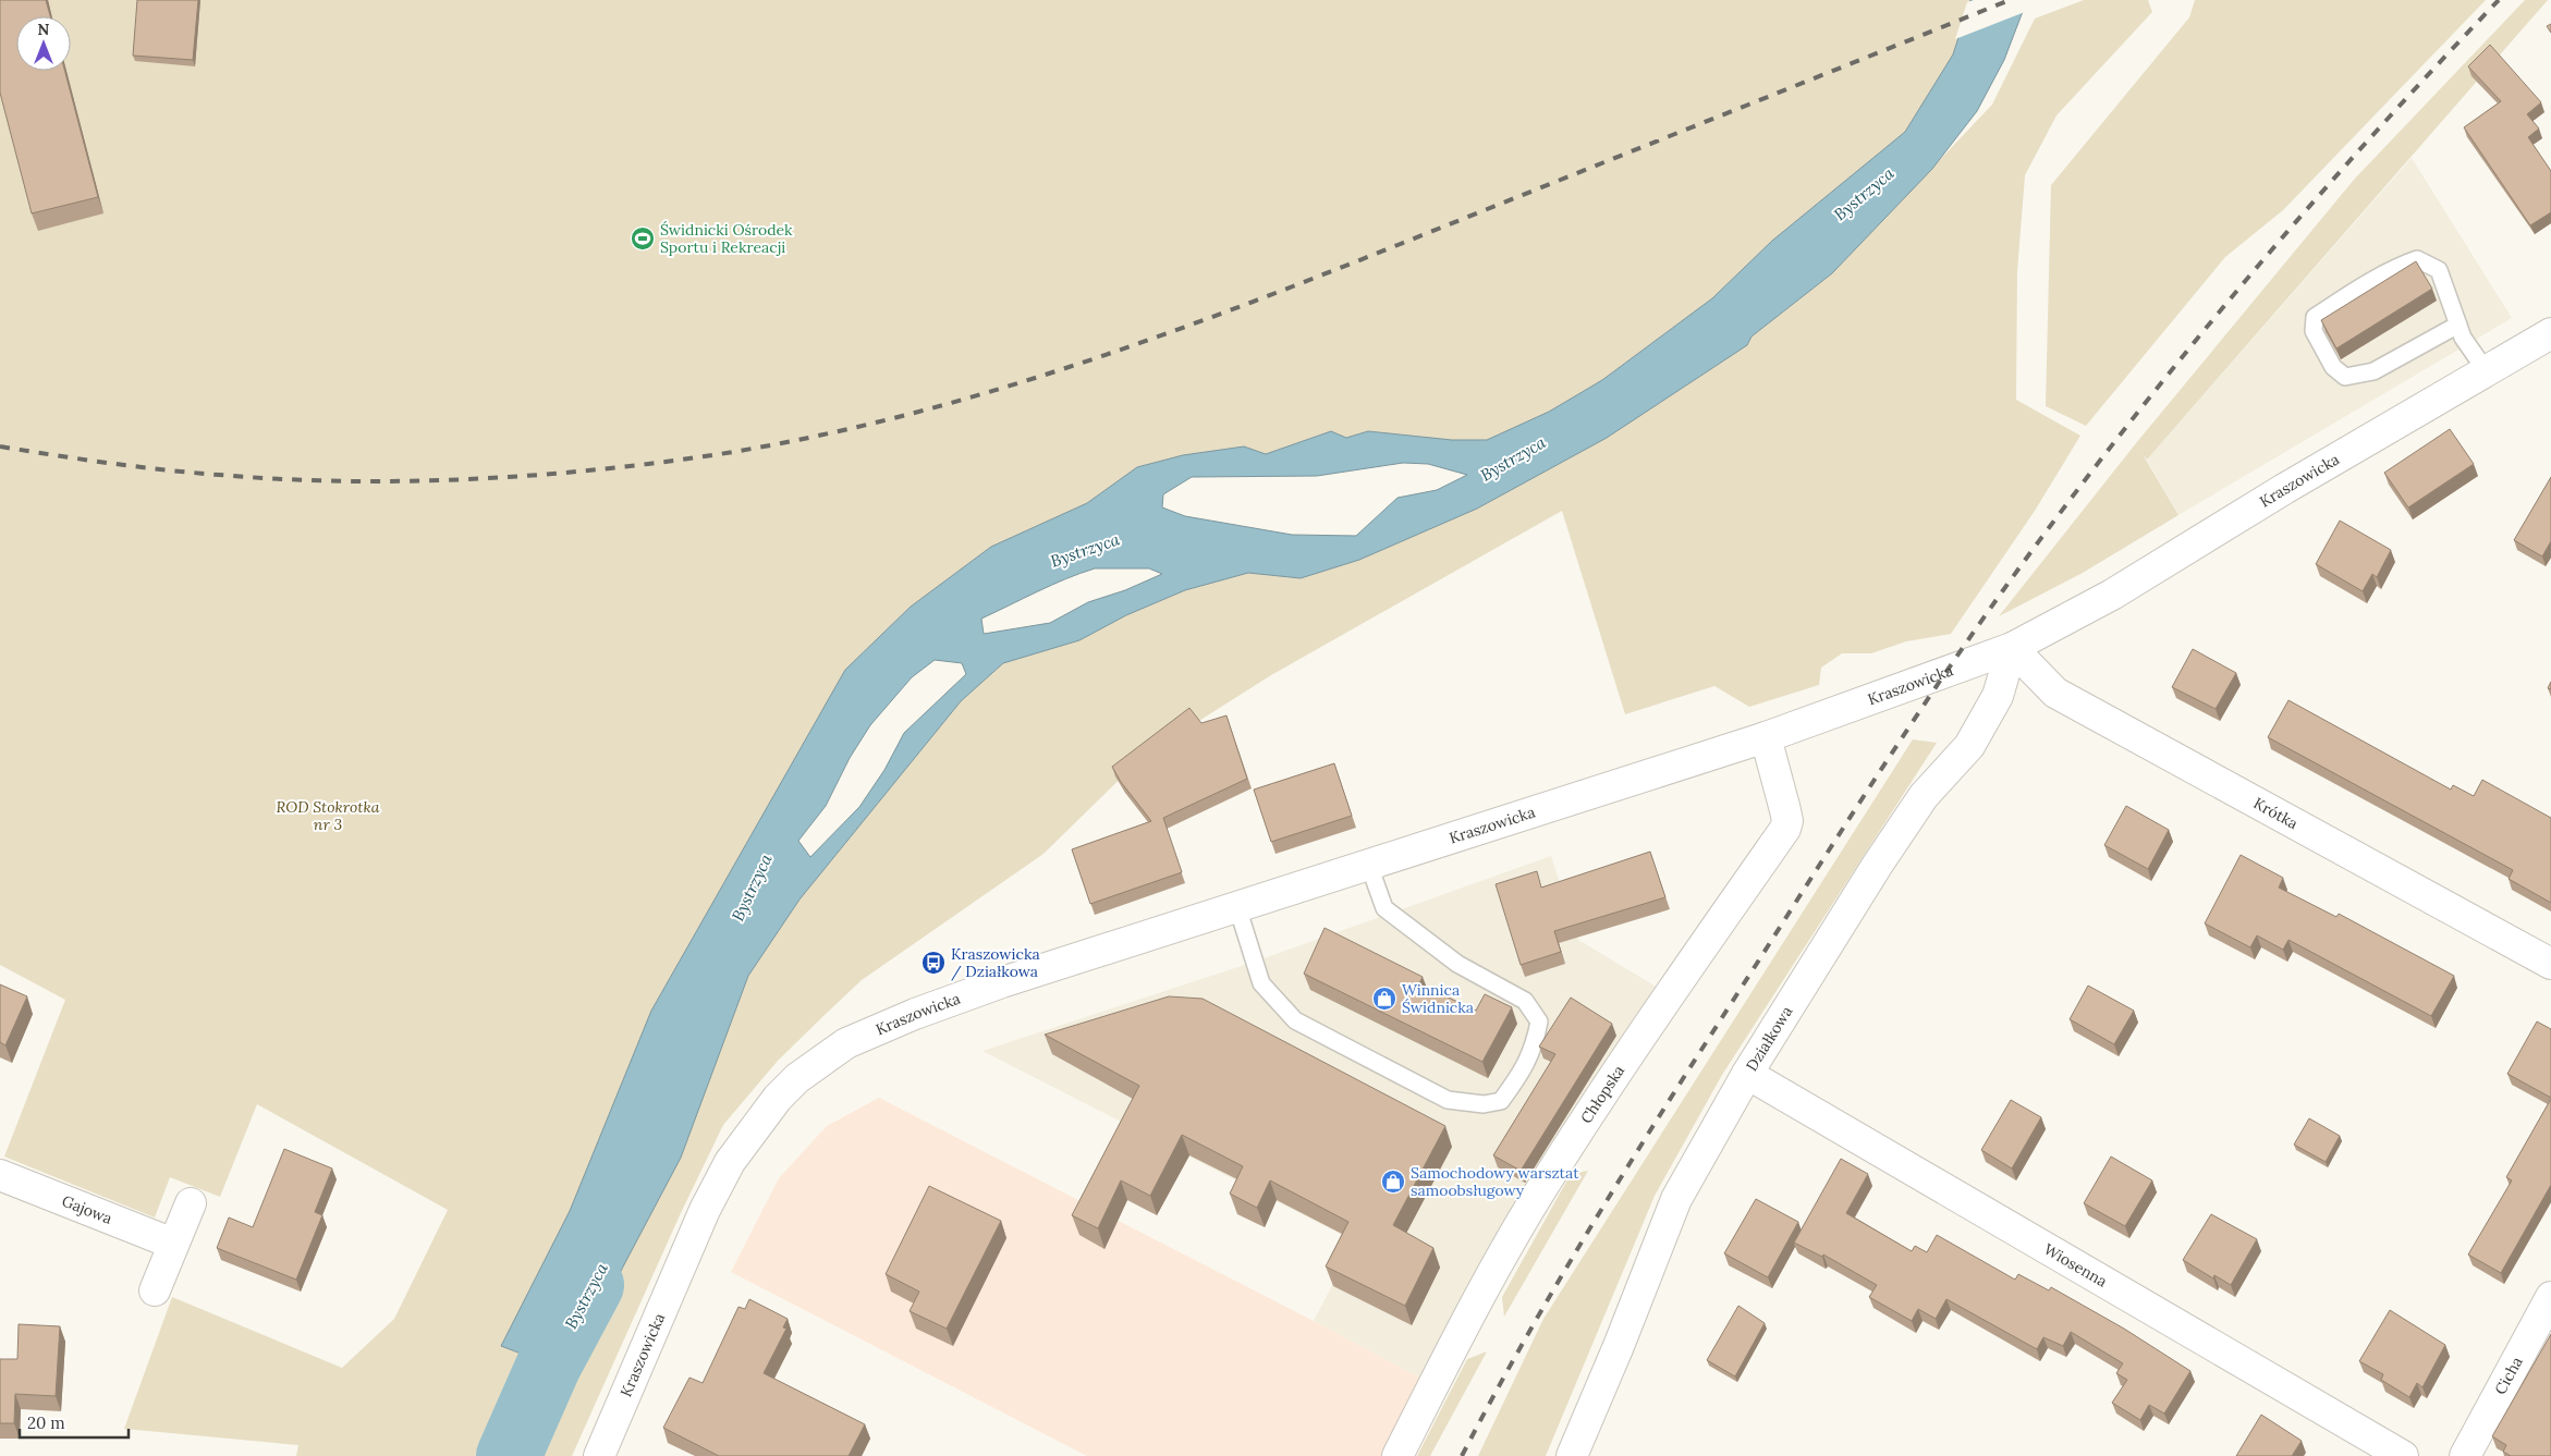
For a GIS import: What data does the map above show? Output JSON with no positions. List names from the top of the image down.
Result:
{
  "streets": {
    "street": [
      "Kraszowicka",
      "Krótka",
      "Działkowa",
      "Chłopska",
      "Gajowa",
      "Wiosenna",
      "Cicha"
    ]
  },
  "crossings": [
    ["Kraszowicka", "Krótka"],
    ["Kraszowicka", "Działkowa"],
    ["Kraszowicka", "Chłopska"],
    ["Krótka", "Działkowa"],
    ["Działkowa", "Wiosenna"]
  ],
  "water": ["Bystrzyca"],
  "parks": ["ROD Stokrotka nr 3"],
  "places": {
    "sports": ["Świdnicki Ośrodek Sportu i Rekreacji"],
    "bus stop": ["Kraszowicka / Działkowa"],
    "shop": ["Winnica Świdnicka", "Samochodowy warsztat samoobsługowy"]
  },
  "scale_bar": "20 m",
  "north": "top"
}
